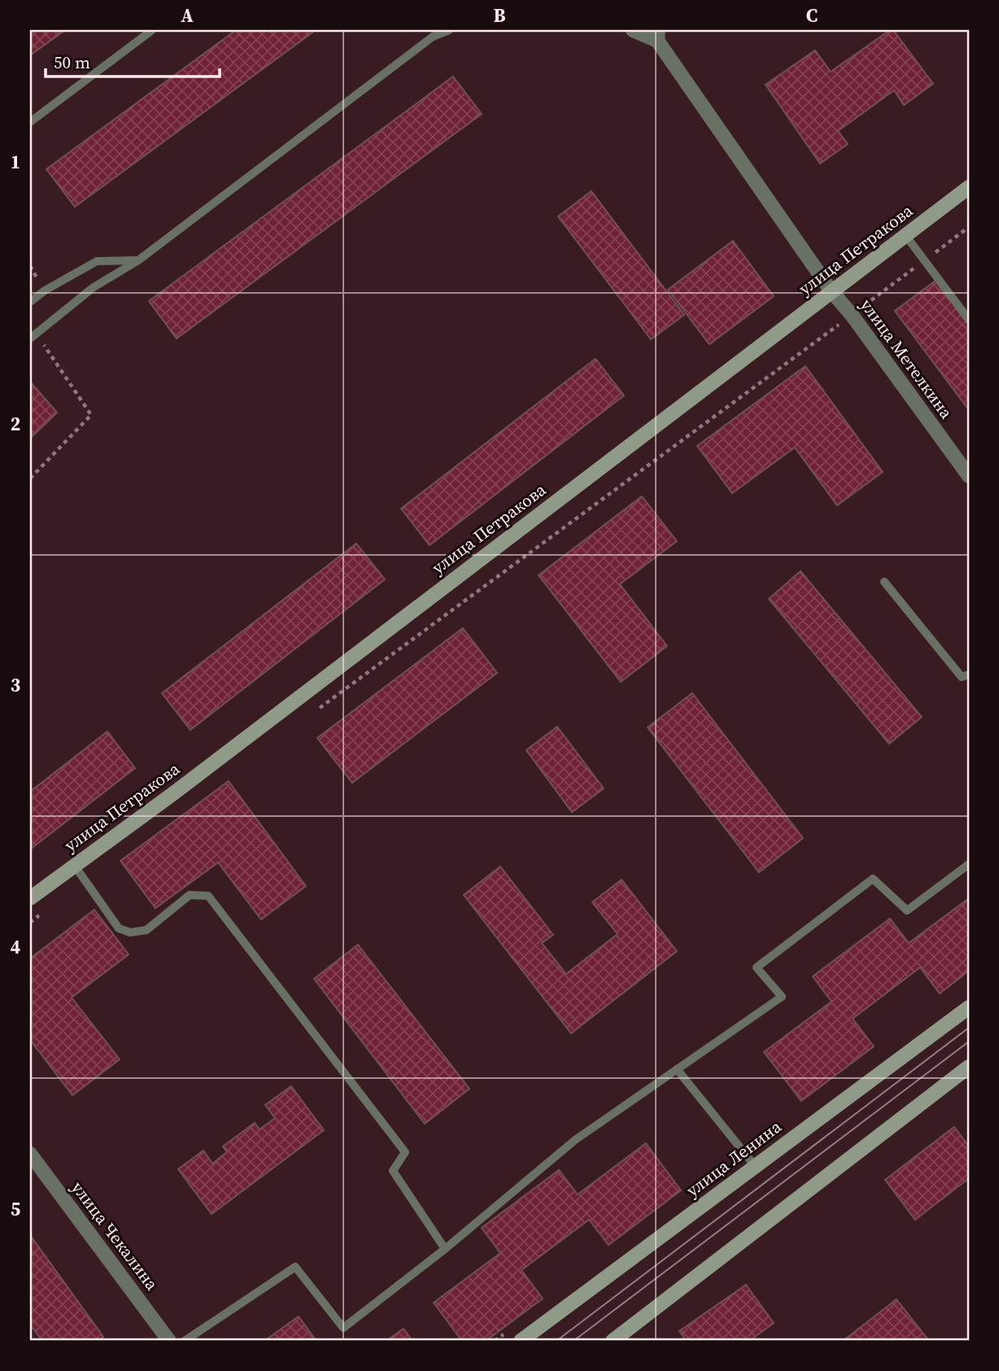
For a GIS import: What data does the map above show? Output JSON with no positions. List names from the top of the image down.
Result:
{
  "streets": {
    "street": [
      "улица Петракова",
      "улица Метелкина",
      "улица Ленина",
      "улица Чекалина"
    ]
  },
  "crossings": [
    ["улица Петракова", "улица Метелкина"]
  ],
  "scale_bar": "50 m",
  "grid": {
    "columns": ["A", "B", "C"],
    "rows": [
      "1",
      "2",
      "3",
      "4",
      "5"
    ]
  }
}
